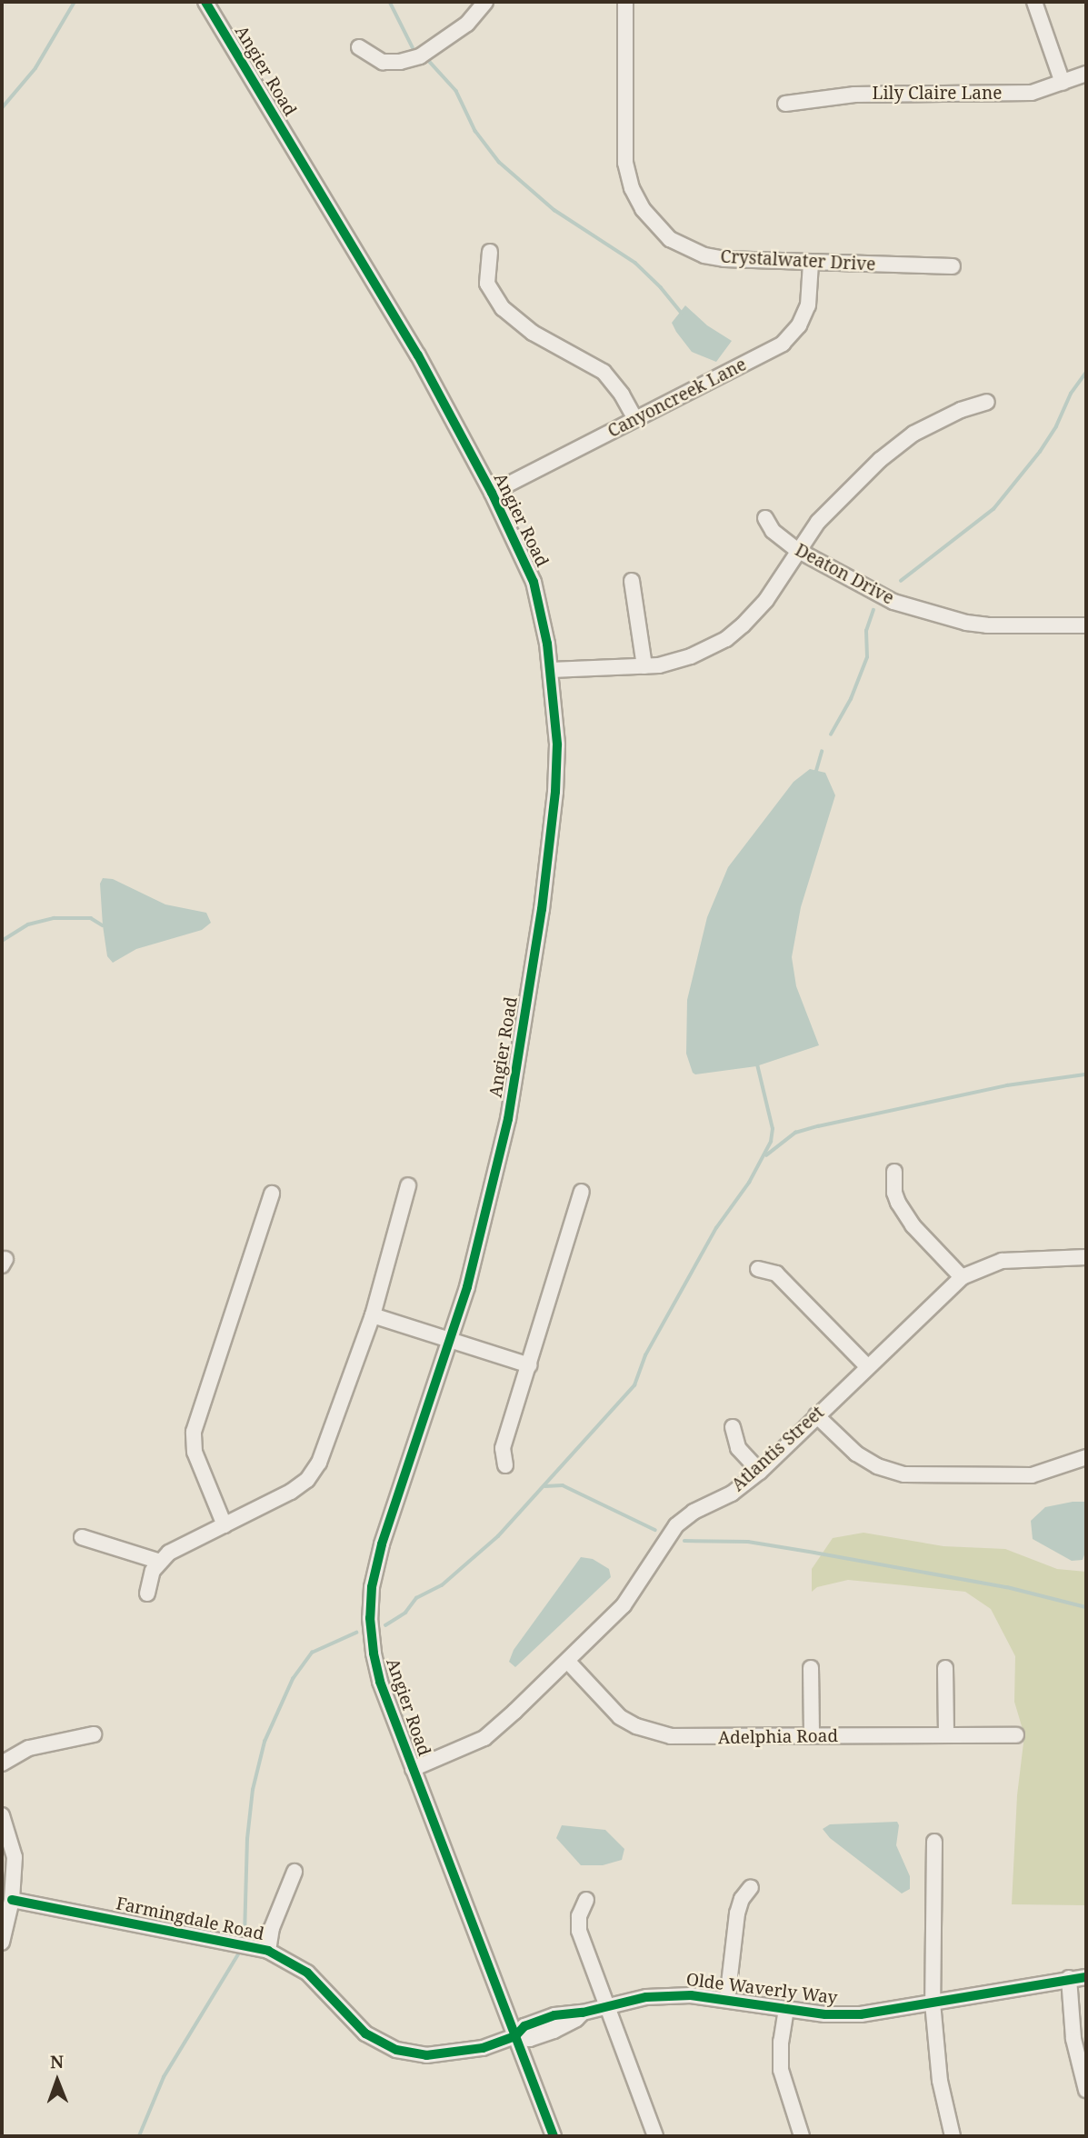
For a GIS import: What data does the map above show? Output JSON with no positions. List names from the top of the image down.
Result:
{
  "streets": {
    "street": [
      "Angier Road",
      "Lily Claire Lane",
      "Crystalwater Drive",
      "Canyoncreek Lane",
      "Deaton Drive",
      "Atlantis Street",
      "Adelphia Road",
      "Farmingdale Road",
      "Olde Waverly Way"
    ]
  },
  "crossings": [
    ["Angier Road", "Canyoncreek Lane"],
    ["Angier Road", "Atlantis Street"],
    ["Angier Road", "Farmingdale Road"],
    ["Angier Road", "Olde Waverly Way"],
    ["Crystalwater Drive", "Canyoncreek Lane"],
    ["Atlantis Street", "Adelphia Road"],
    ["Farmingdale Road", "Olde Waverly Way"]
  ],
  "north": "top"
}
